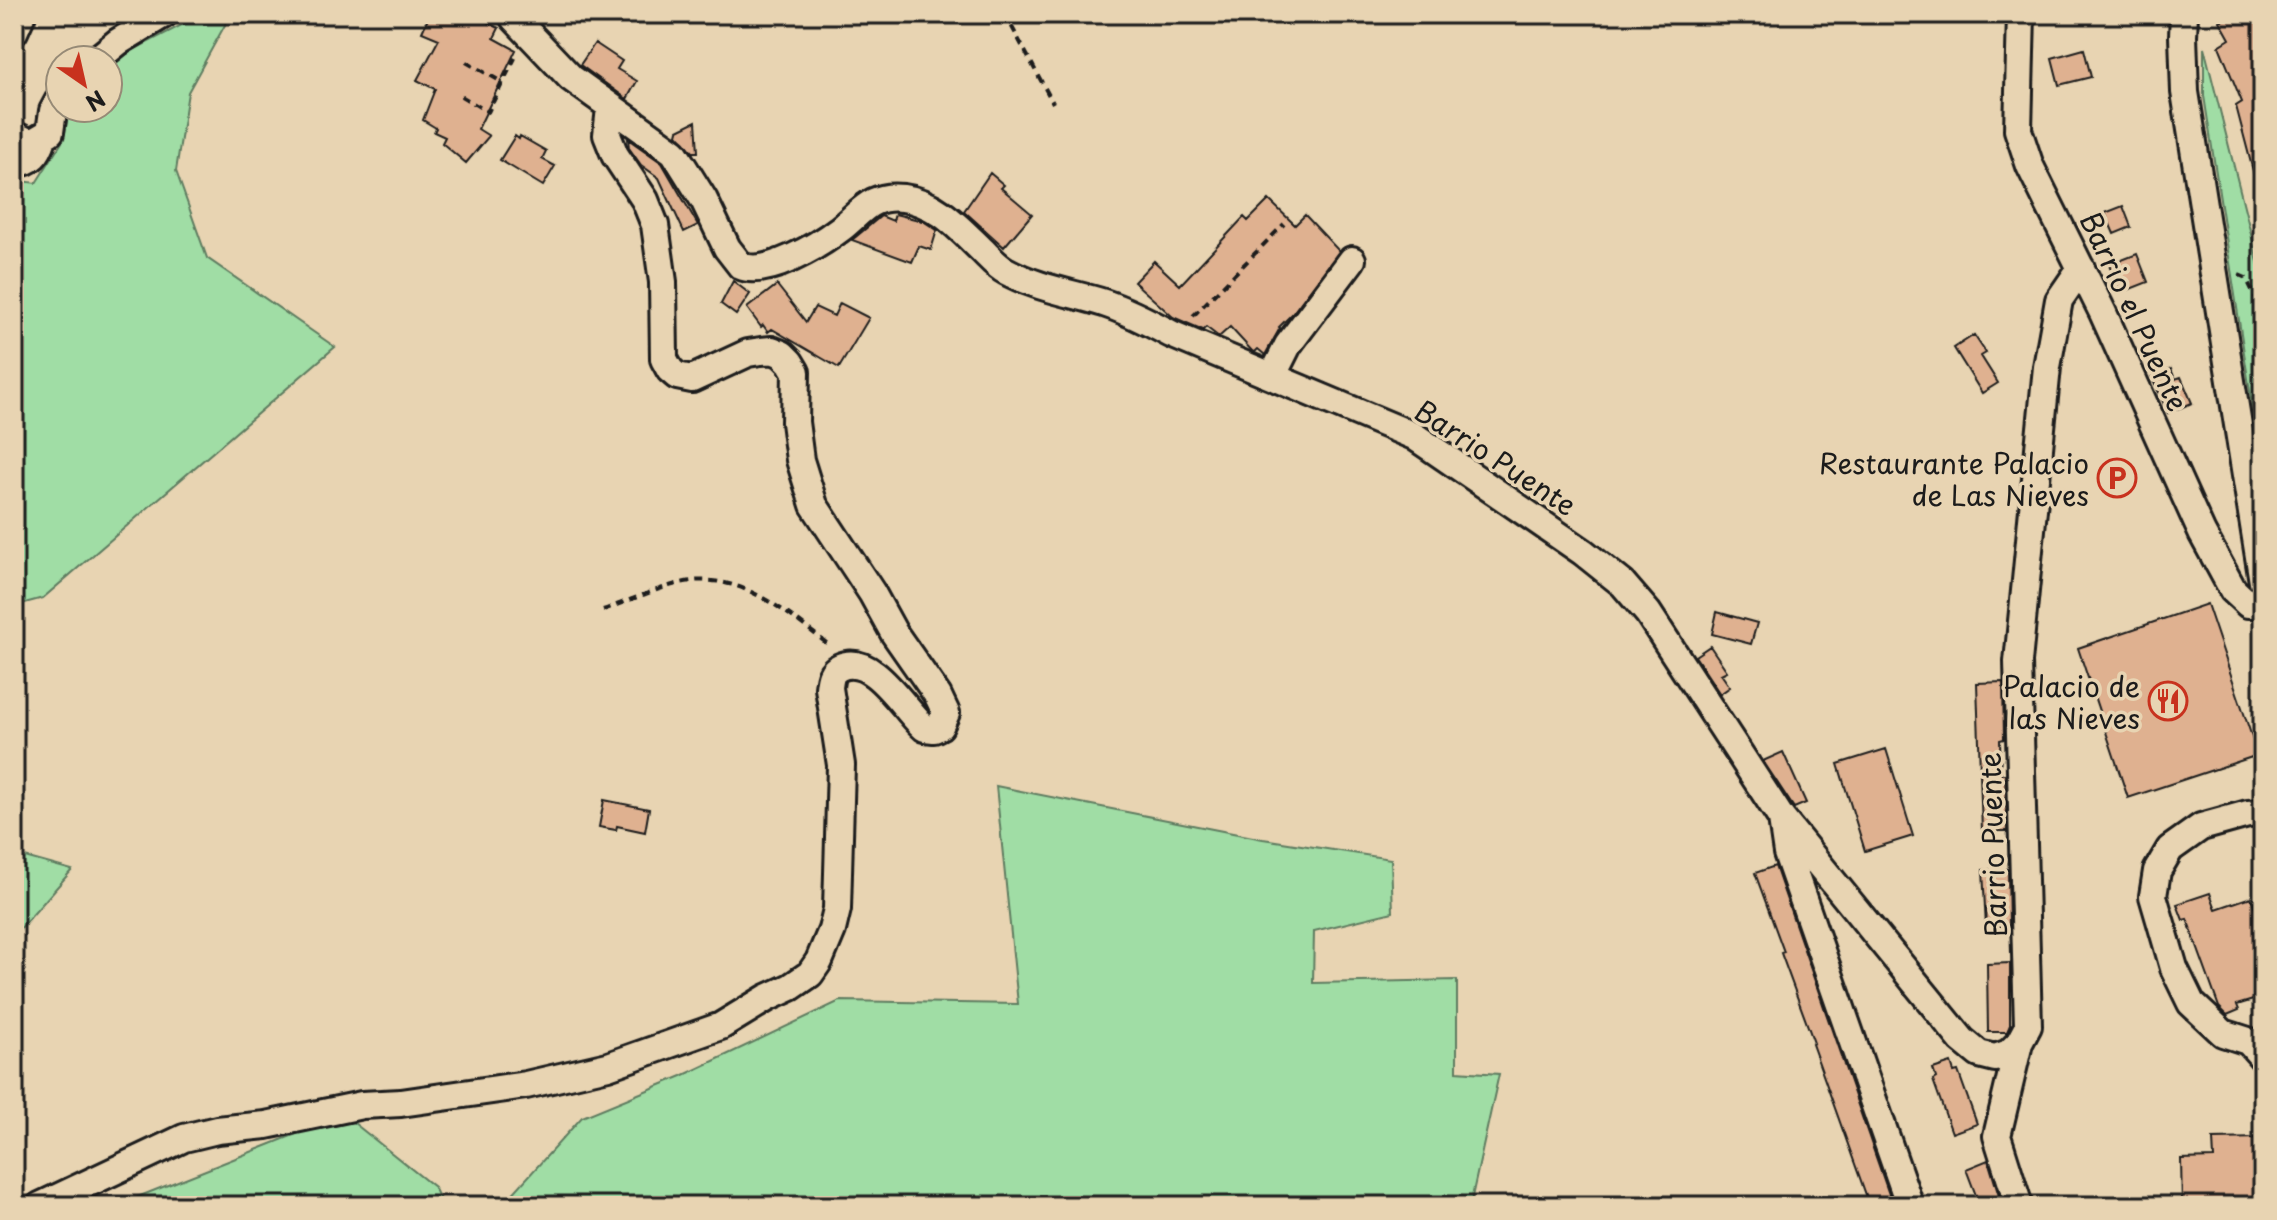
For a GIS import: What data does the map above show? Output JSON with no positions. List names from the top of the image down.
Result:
{
  "streets": {
    "street": ["Barrio el Puente", "Barrio Puente"]
  },
  "crossings": [
    ["Barrio el Puente", "Barrio Puente"]
  ],
  "places": {
    "parking": ["Restaurante Palacio de Las Nieves"],
    "restaurant": ["Palacio de las Nieves"]
  },
  "north": "bottom right"
}
